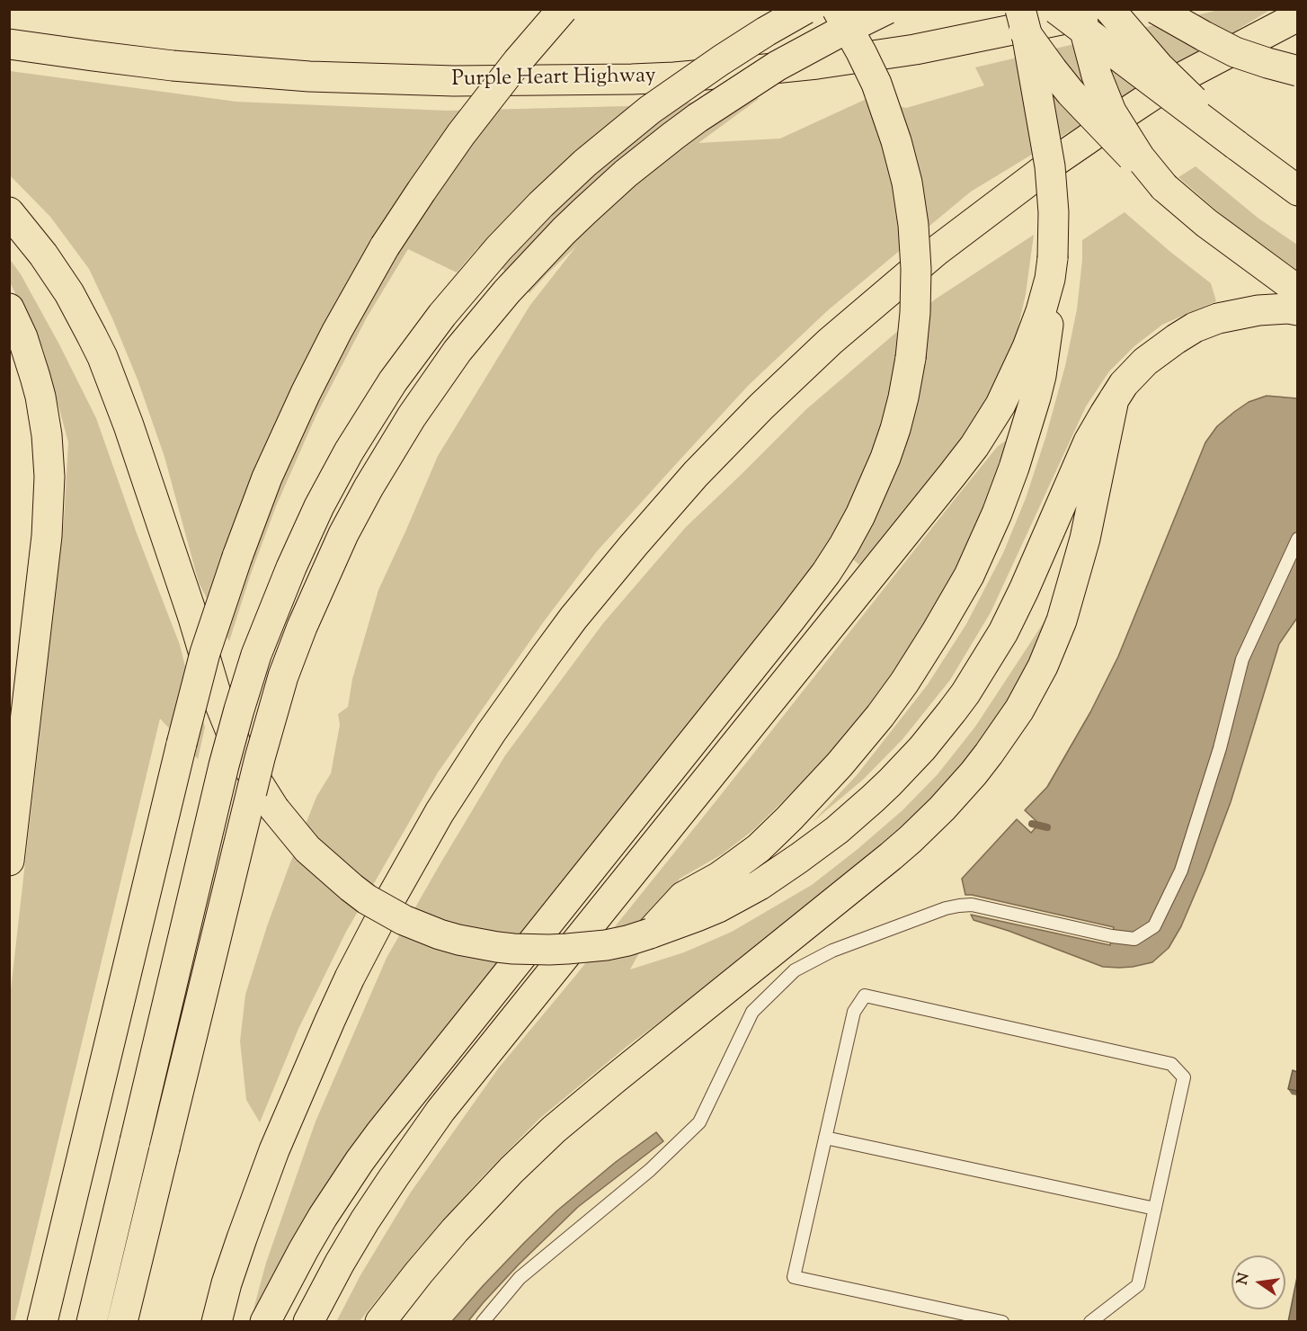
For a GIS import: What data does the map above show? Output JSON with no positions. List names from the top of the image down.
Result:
{
  "streets": {
    "main road": ["Purple Heart Highway"]
  },
  "north": "left"
}
